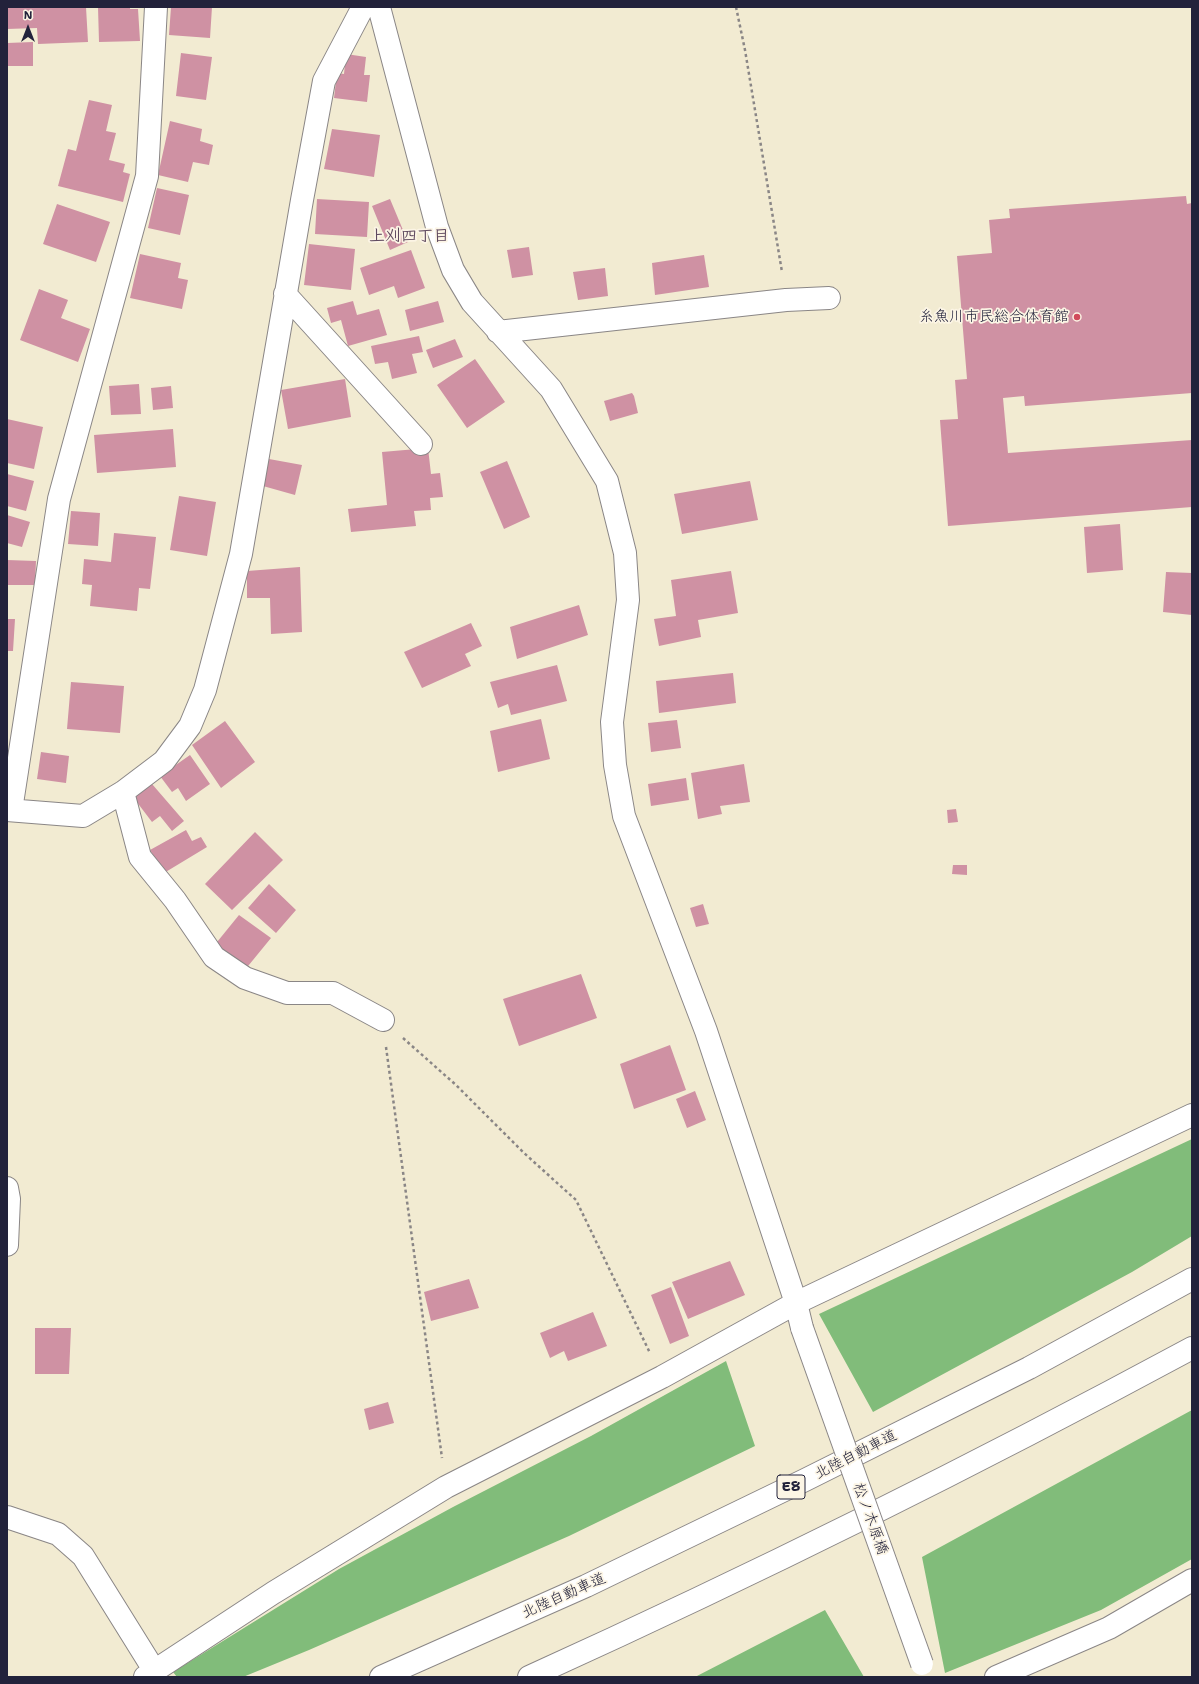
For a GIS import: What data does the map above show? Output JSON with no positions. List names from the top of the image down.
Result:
{
  "streets": {
    "main road": ["北陸自動車道", "E8", "松ノ木原橋"]
  },
  "districts": ["上刈四丁目"],
  "places": ["糸魚川市民総合体育館"],
  "north": "top"
}
